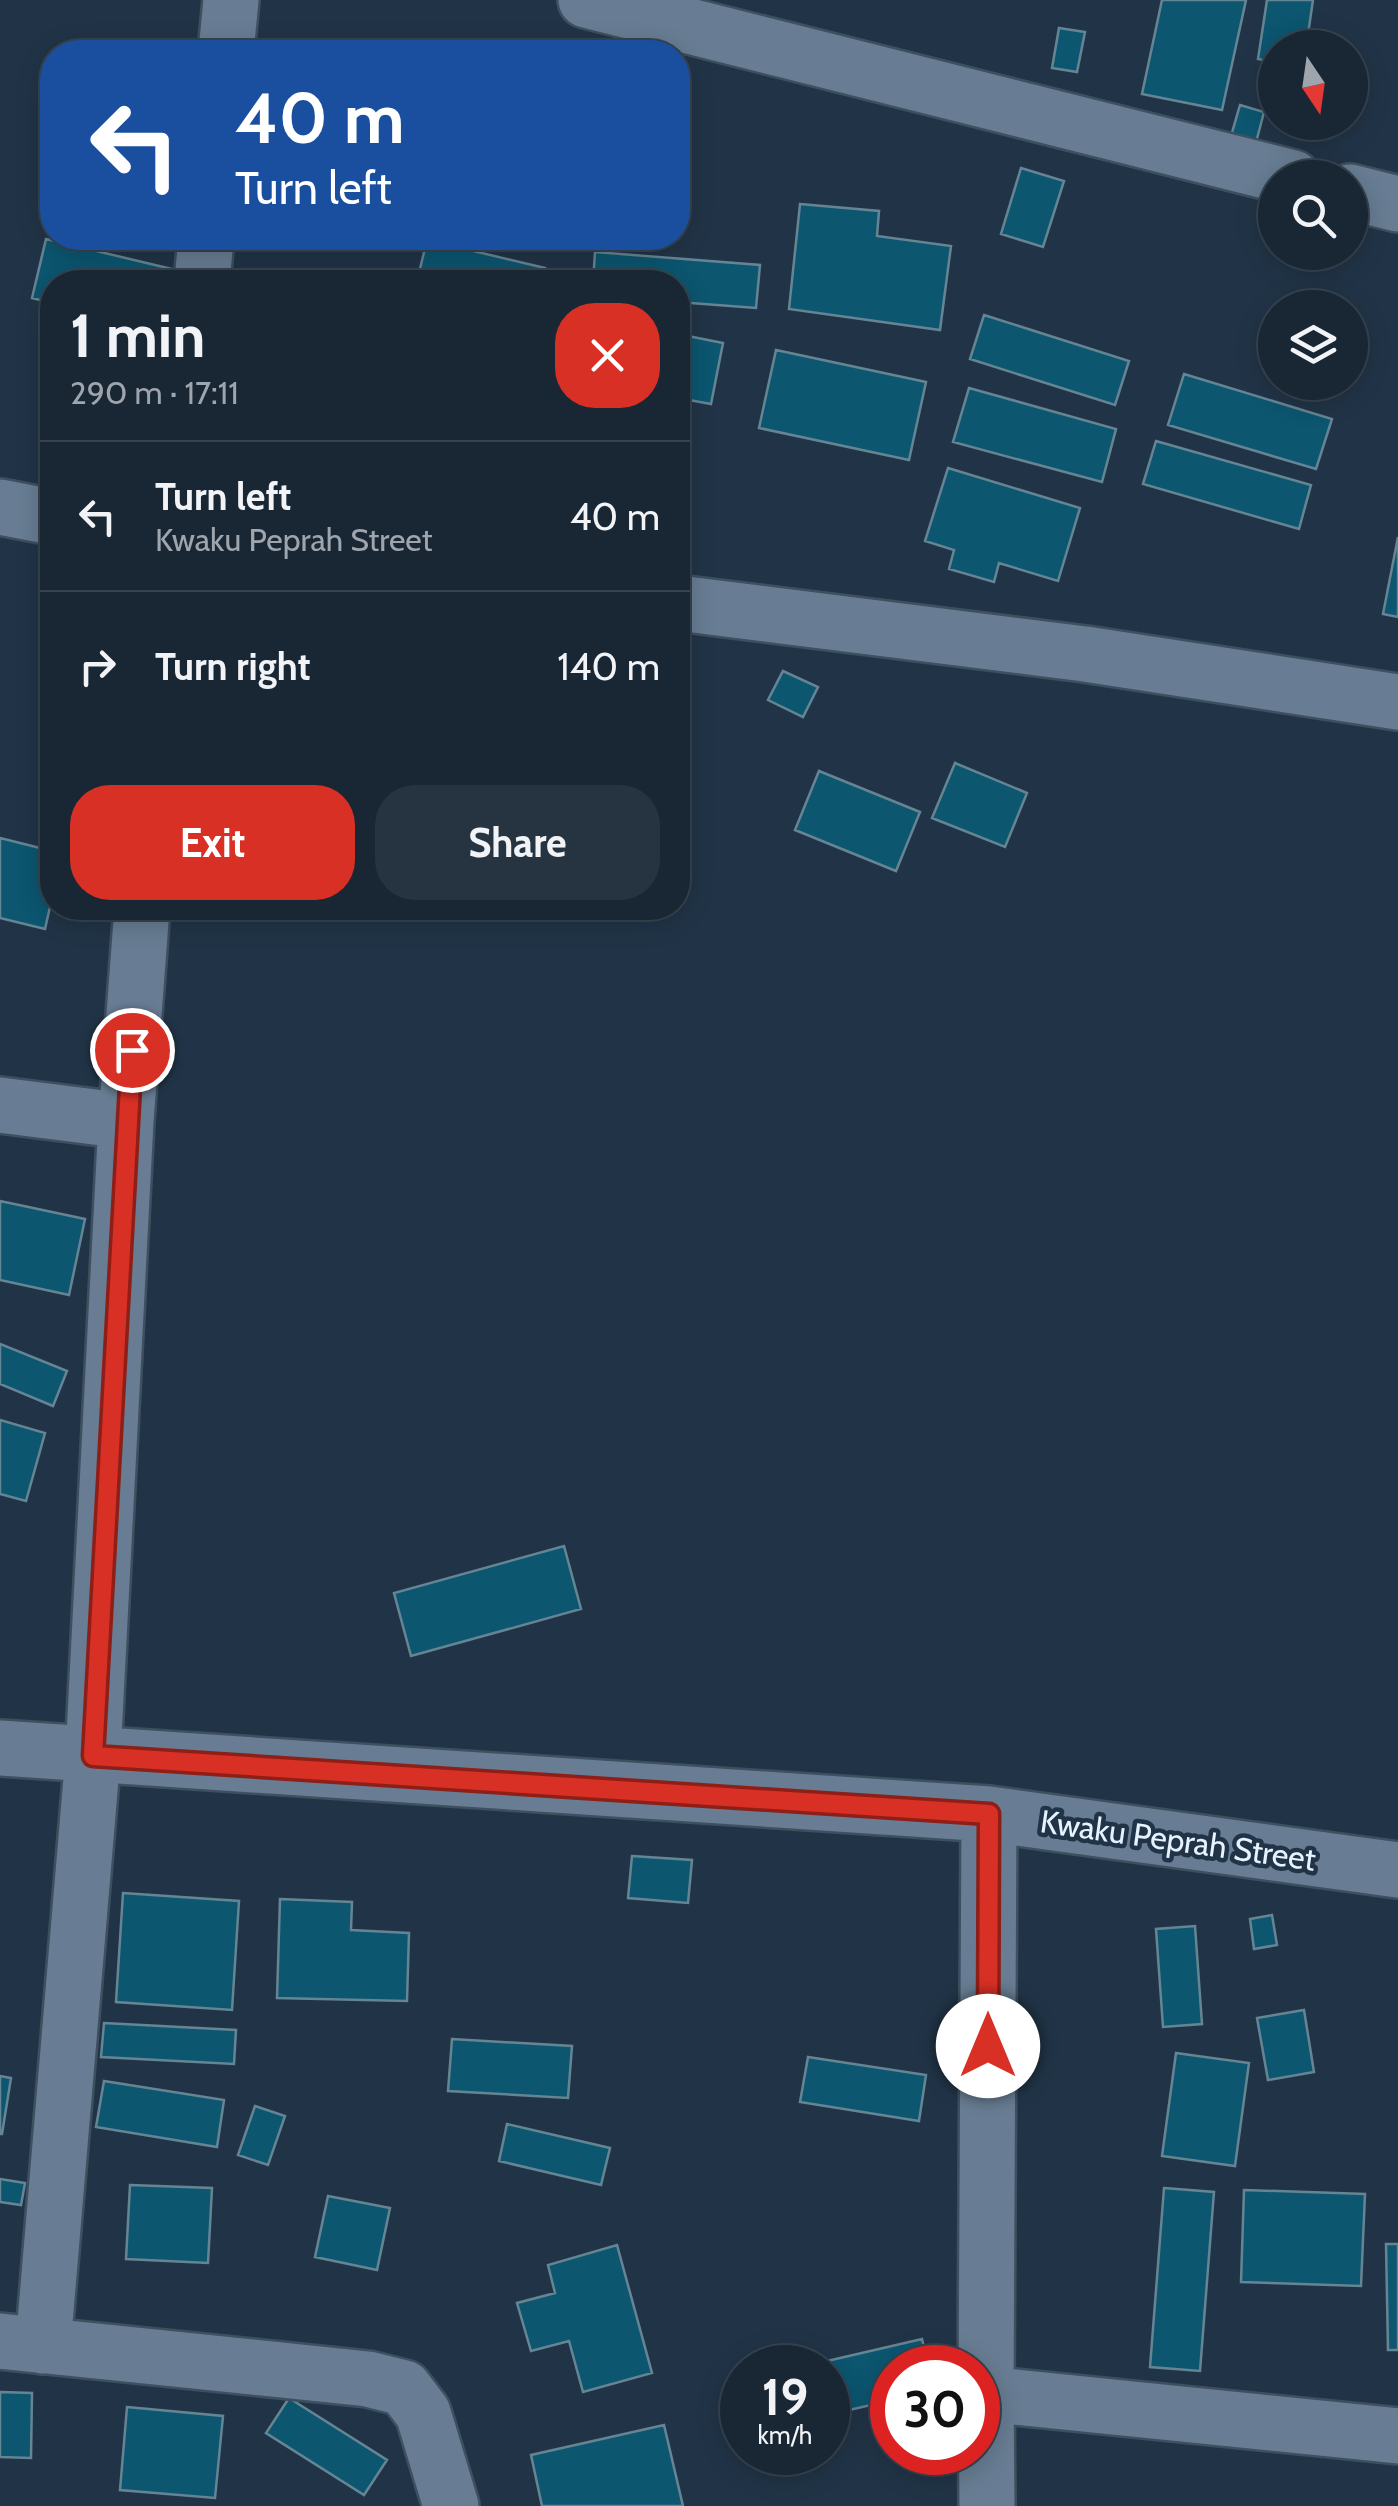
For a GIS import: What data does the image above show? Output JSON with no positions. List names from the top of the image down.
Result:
{
  "streets": {
    "street": ["Kwaku Peprah Street"]
  },
  "north": "bottom",
  "page": {
    "turn": ["40 m", "Turn left"],
    "heading": ["1 min", "290 m · 17:11"],
    "list": [
      {
        "name": "Turn left",
        "note": "Kwaku Peprah Street",
        "value": "40 m"
      },
      {
        "name": "Turn right",
        "value": "140 m"
      }
    ],
    "buttons": ["Exit", "Share"],
    "speed": "19 km/h",
    "limit": "30"
  }
}
